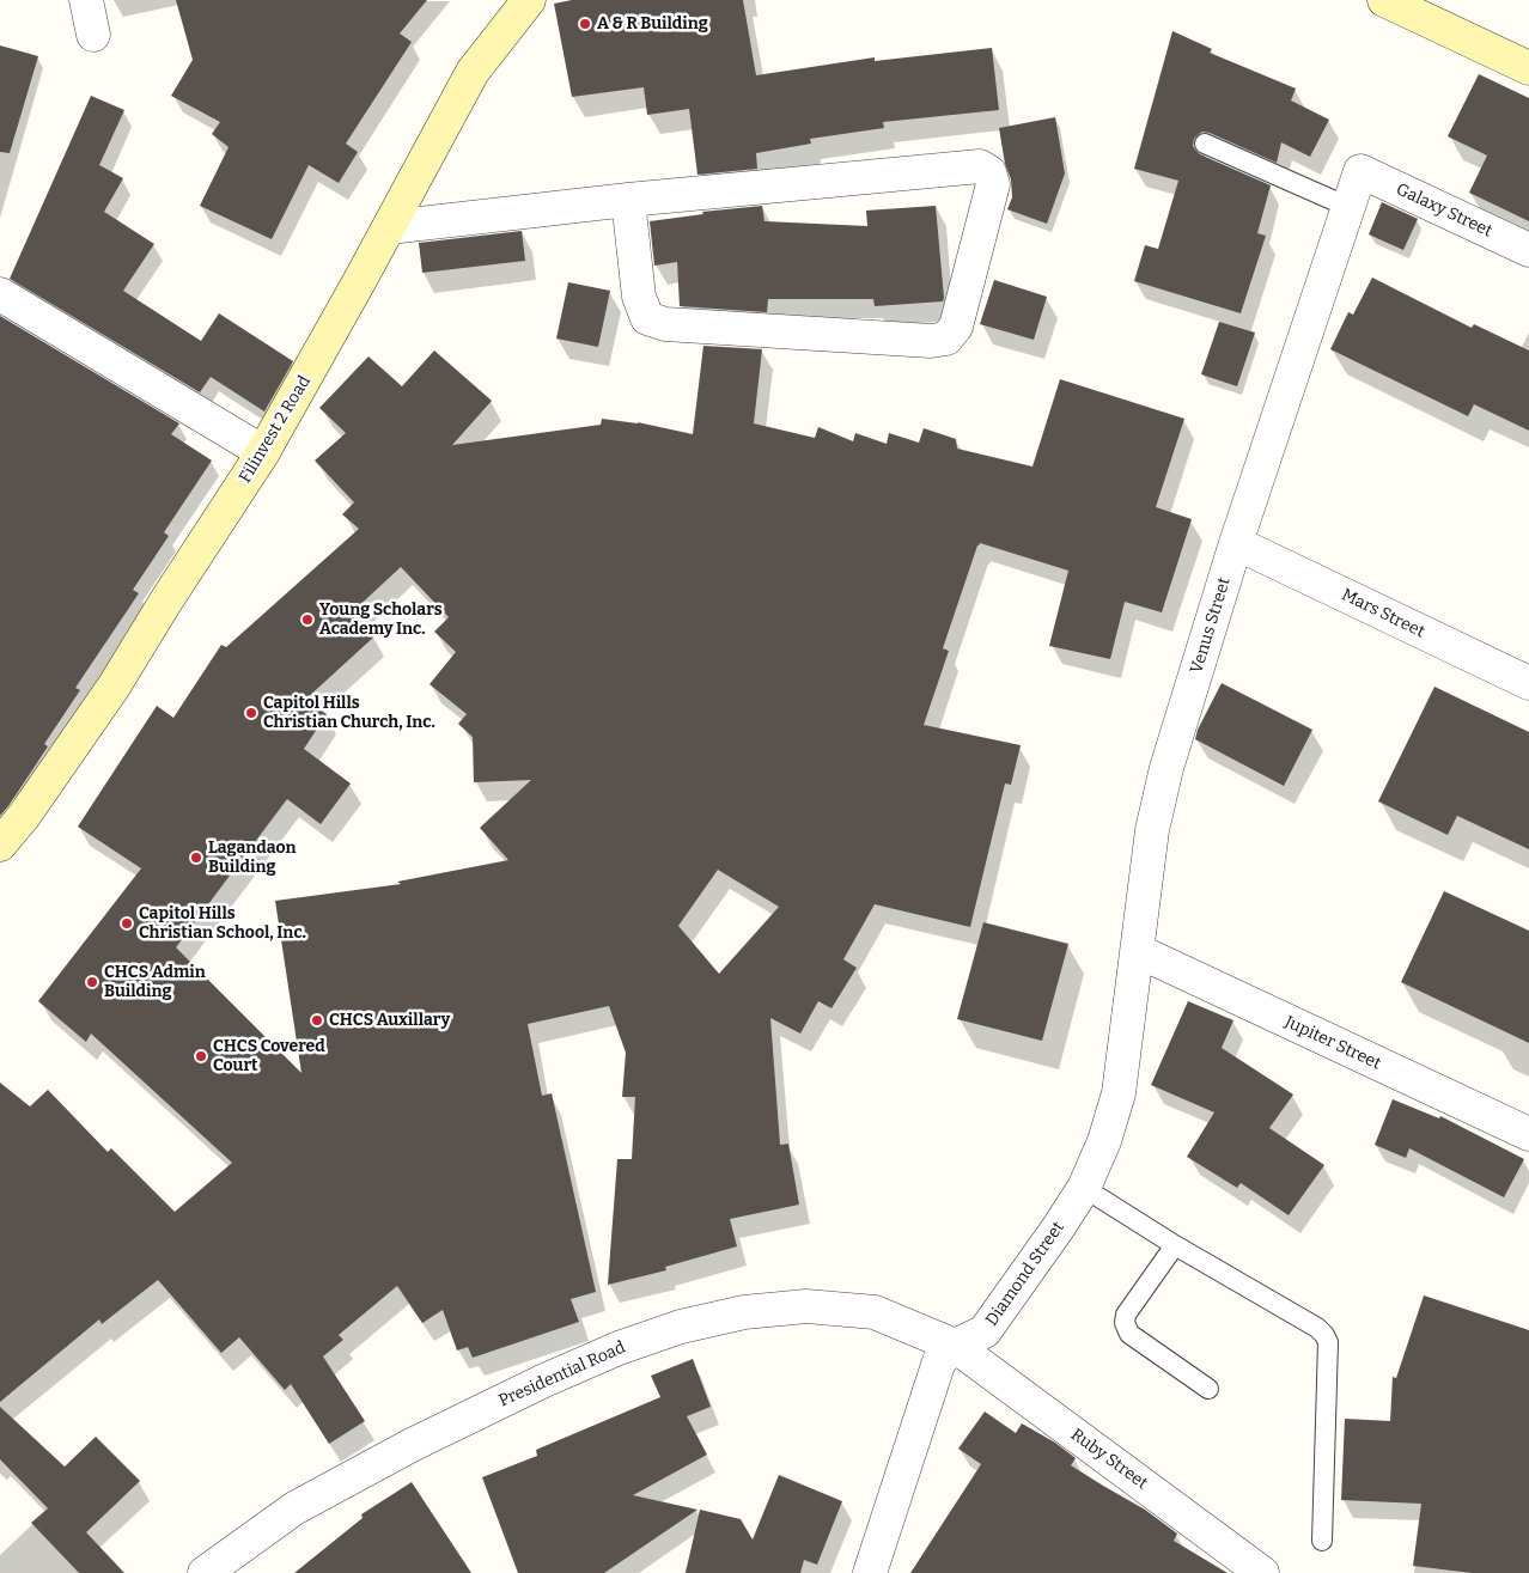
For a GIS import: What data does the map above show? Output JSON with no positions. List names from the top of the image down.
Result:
{
  "streets": {
    "street": [
      "Galaxy Street",
      "Filinvest 2 Road",
      "Mars Street",
      "Venus Street",
      "Jupiter Street",
      "Diamond Street",
      "Presidential Road",
      "Ruby Street"
    ]
  },
  "crossings": [
    ["Galaxy Street", "Venus Street"],
    ["Mars Street", "Venus Street"],
    ["Venus Street", "Jupiter Street"],
    ["Venus Street", "Diamond Street"],
    ["Diamond Street", "Presidential Road"],
    ["Diamond Street", "Ruby Street"],
    ["Presidential Road", "Ruby Street"]
  ],
  "places": [
    "A & R Building",
    "Young Scholars Academy Inc.",
    "Capitol Hills Christian Church, Inc.",
    "Lagandaon Building",
    "Capitol Hills Christian School, Inc.",
    "CHCS Admin Building",
    "CHCS Auxillary",
    "CHCS Covered Court"
  ]
}
